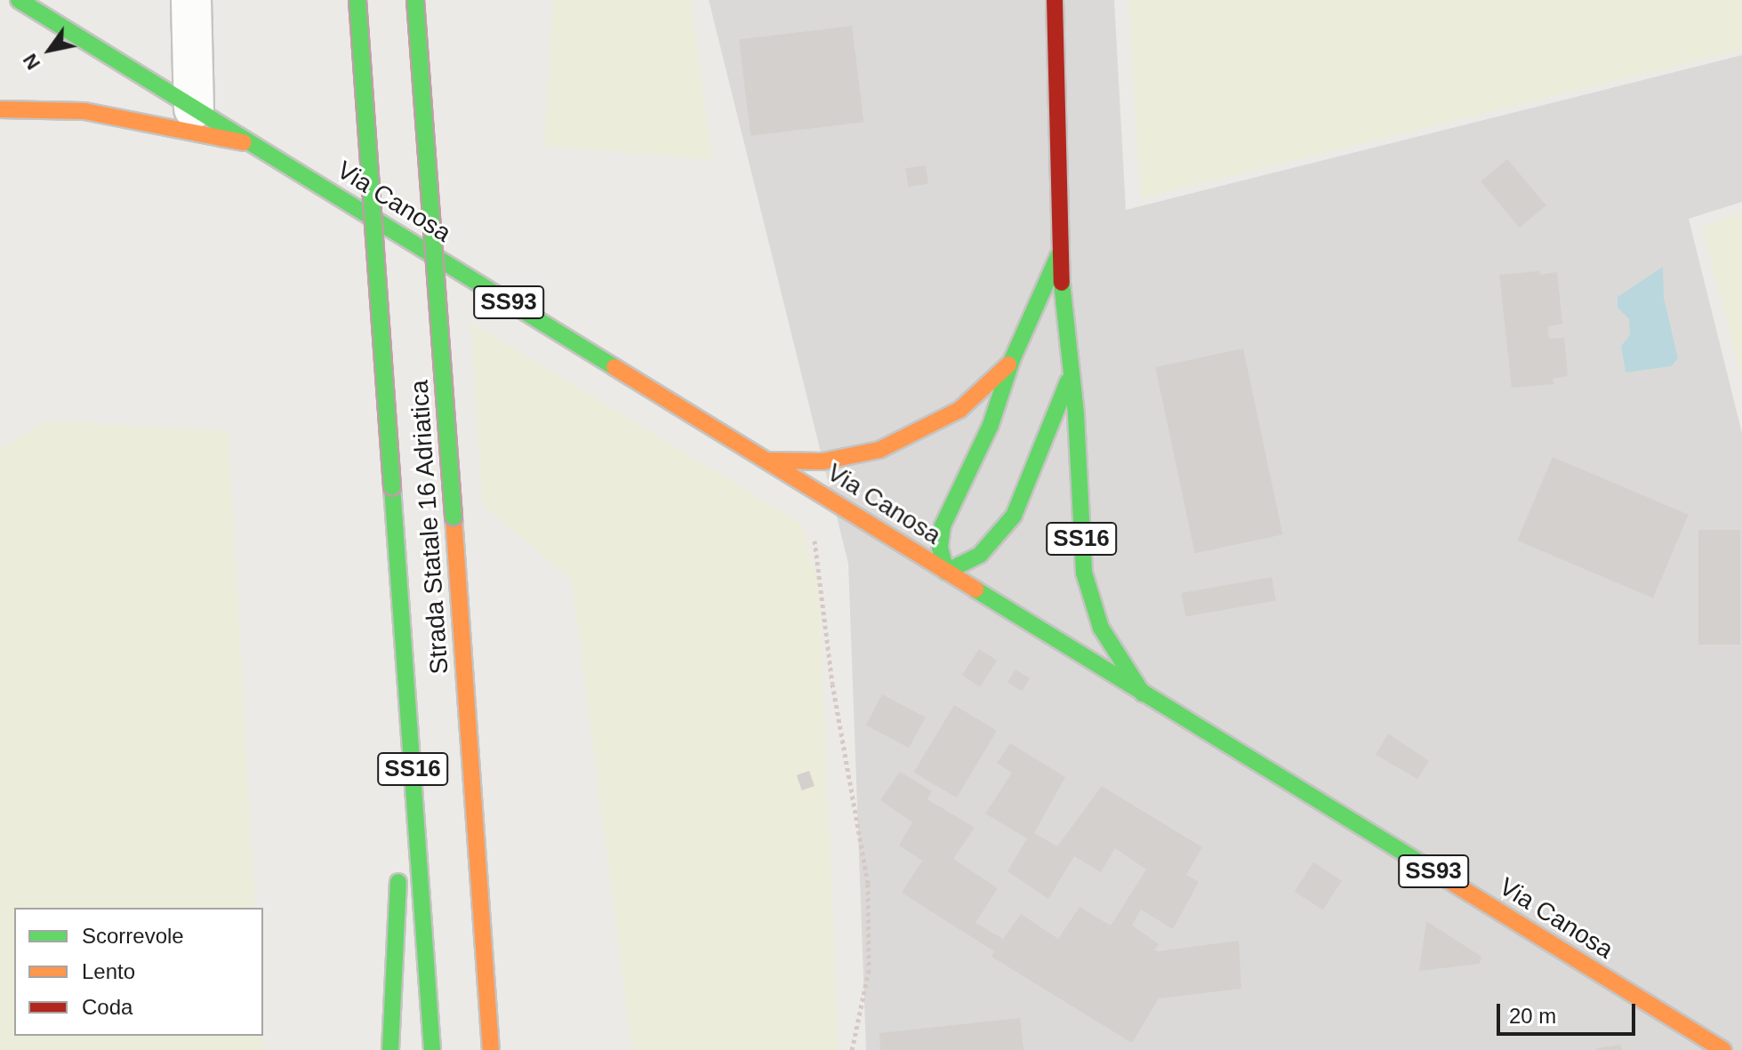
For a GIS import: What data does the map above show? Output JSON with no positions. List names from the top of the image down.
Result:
{
  "streets": {
    "main road": [
      "Via Canosa",
      "SS93",
      "Strada Statale 16 Adriatica",
      "SS16"
    ]
  },
  "crossings": [
    ["Via Canosa", "SS16"],
    ["Strada Statale 16 Adriatica", "SS16"]
  ],
  "legend": ["Scorrevole", "Lento", "Coda"],
  "scale_bar": "20 m",
  "north": "bottom left"
}
